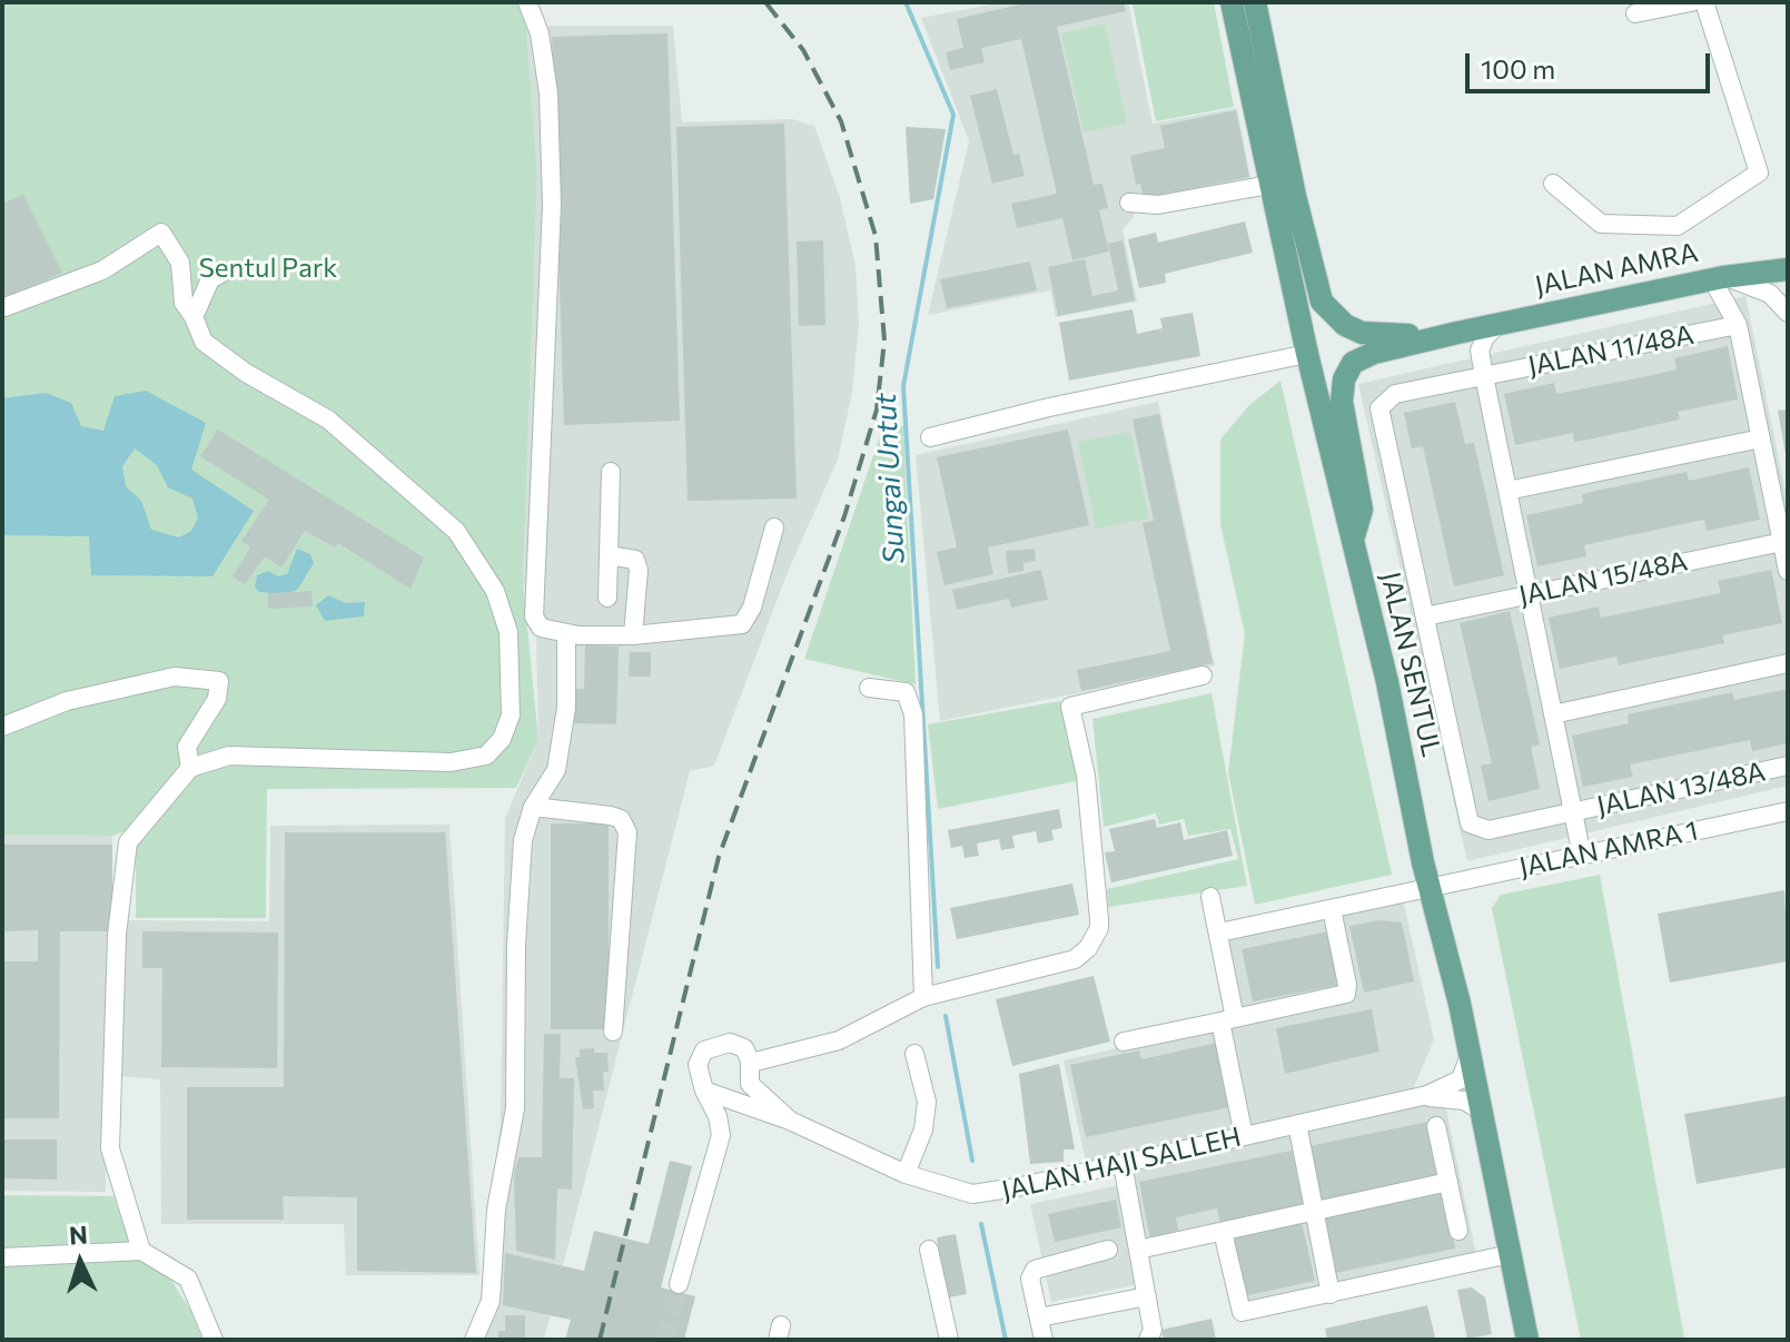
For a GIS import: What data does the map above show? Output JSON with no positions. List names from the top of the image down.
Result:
{
  "streets": {
    "main road": ["JALAN AMRA", "JALAN SENTUL"],
    "street": [
      "JALAN 11/48A",
      "JALAN 15/48A",
      "JALAN 13/48A",
      "JALAN AMRA 1",
      "JALAN HAJI SALLEH"
    ]
  },
  "crossings": [
    ["JALAN 11/48A", "JALAN 15/48A"],
    ["JALAN 11/48A", "JALAN 13/48A"],
    ["JALAN 15/48A", "JALAN 13/48A"],
    ["JALAN SENTUL", "JALAN AMRA 1"],
    ["JALAN SENTUL", "JALAN HAJI SALLEH"]
  ],
  "water": ["Sungai Untut"],
  "parks": ["Sentul Park"],
  "scale_bar": "100 m",
  "north": "top"
}
